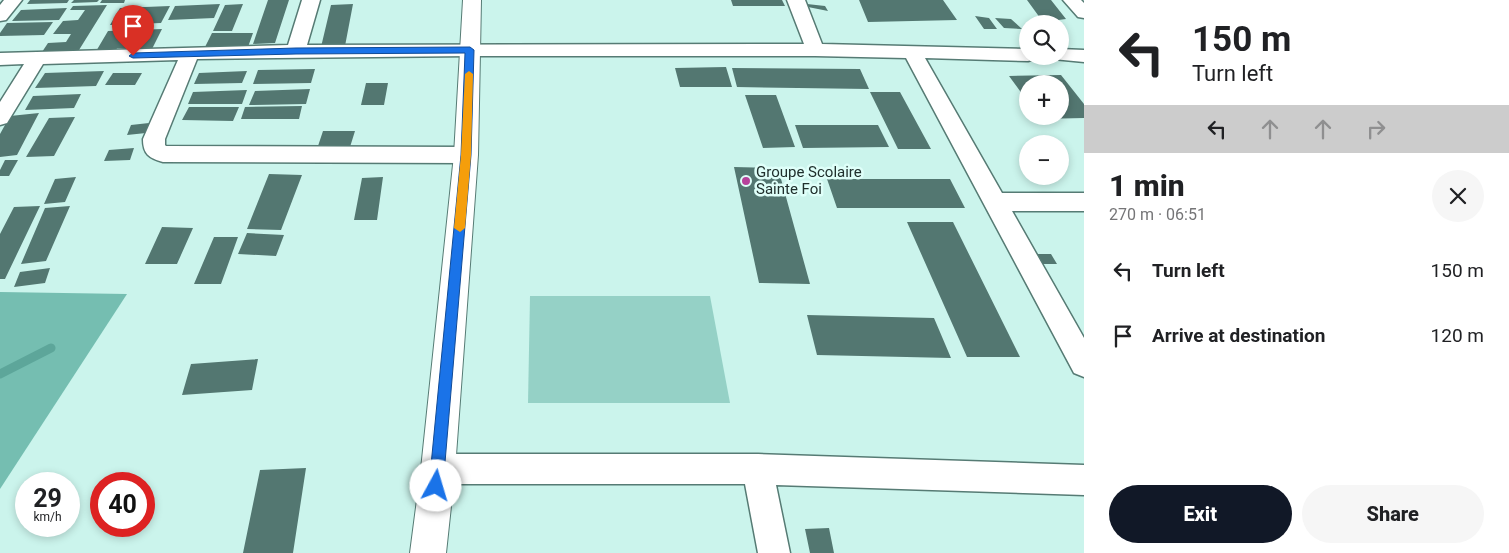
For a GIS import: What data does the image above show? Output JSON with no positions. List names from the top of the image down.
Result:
{
  "places": ["Groupe Scolaire Sainte Foi"],
  "page": {
    "turn": ["150 m", "Turn left"],
    "map_buttons": ["+", "−"],
    "heading": ["1 min", "270 m · 06:51"],
    "list": [
      {
        "name": "Turn left",
        "value": "150 m"
      },
      {
        "name": "Arrive at destination",
        "value": "120 m"
      }
    ],
    "speed": "29 km/h",
    "limit": "40",
    "buttons": ["Exit", "Share"]
  }
}
